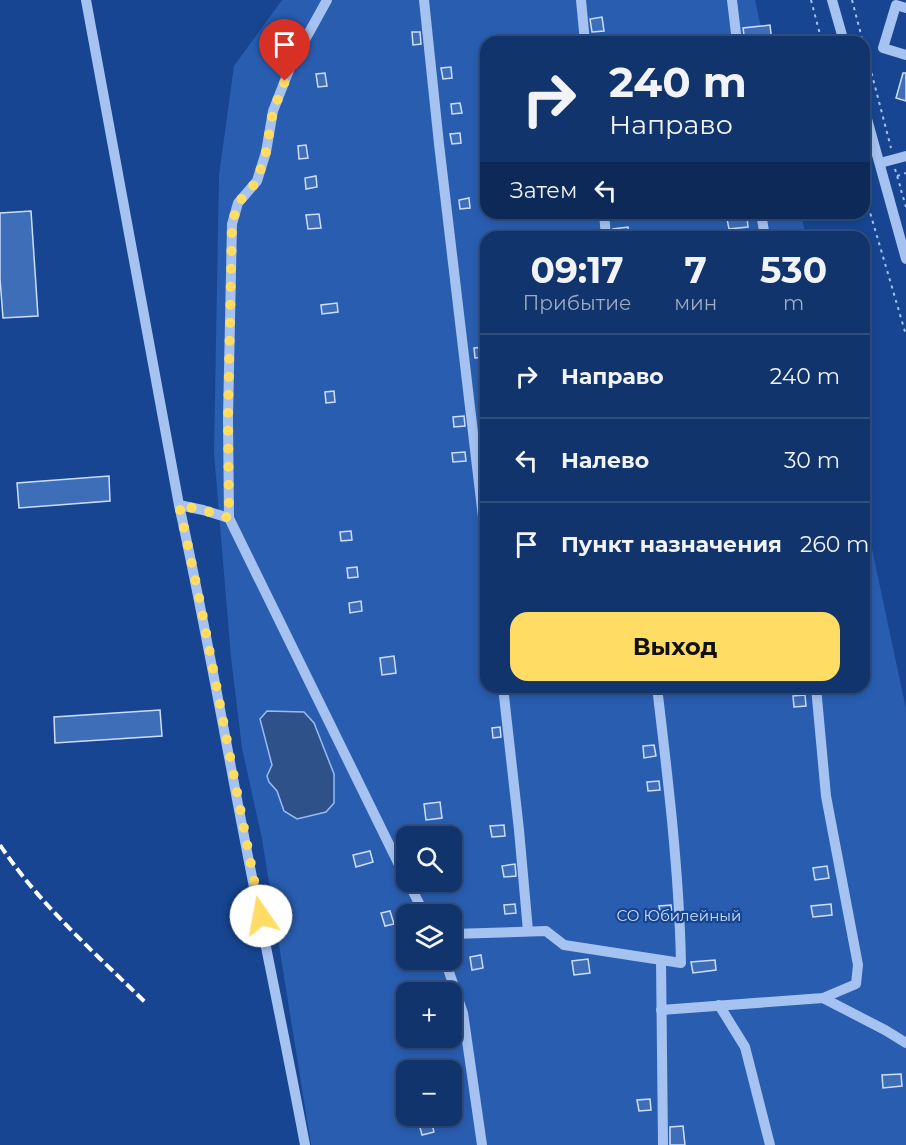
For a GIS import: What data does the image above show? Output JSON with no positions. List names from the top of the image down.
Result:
{
  "parks": ["СО Юбилейный"],
  "page": {
    "turn": ["240 m", "Направо"],
    "then": "Затем",
    "eta": [
      "09:17",
      "Прибытие",
      "7",
      "мин",
      "530",
      "m"
    ],
    "list": [
      {
        "name": "Направо",
        "value": "240 m"
      },
      {
        "name": "Налево",
        "value": "30 m"
      },
      {
        "name": "Пункт назначения",
        "value": "260 m"
      }
    ],
    "buttons": "Выход",
    "map_buttons": ["+", "−"]
  }
}
